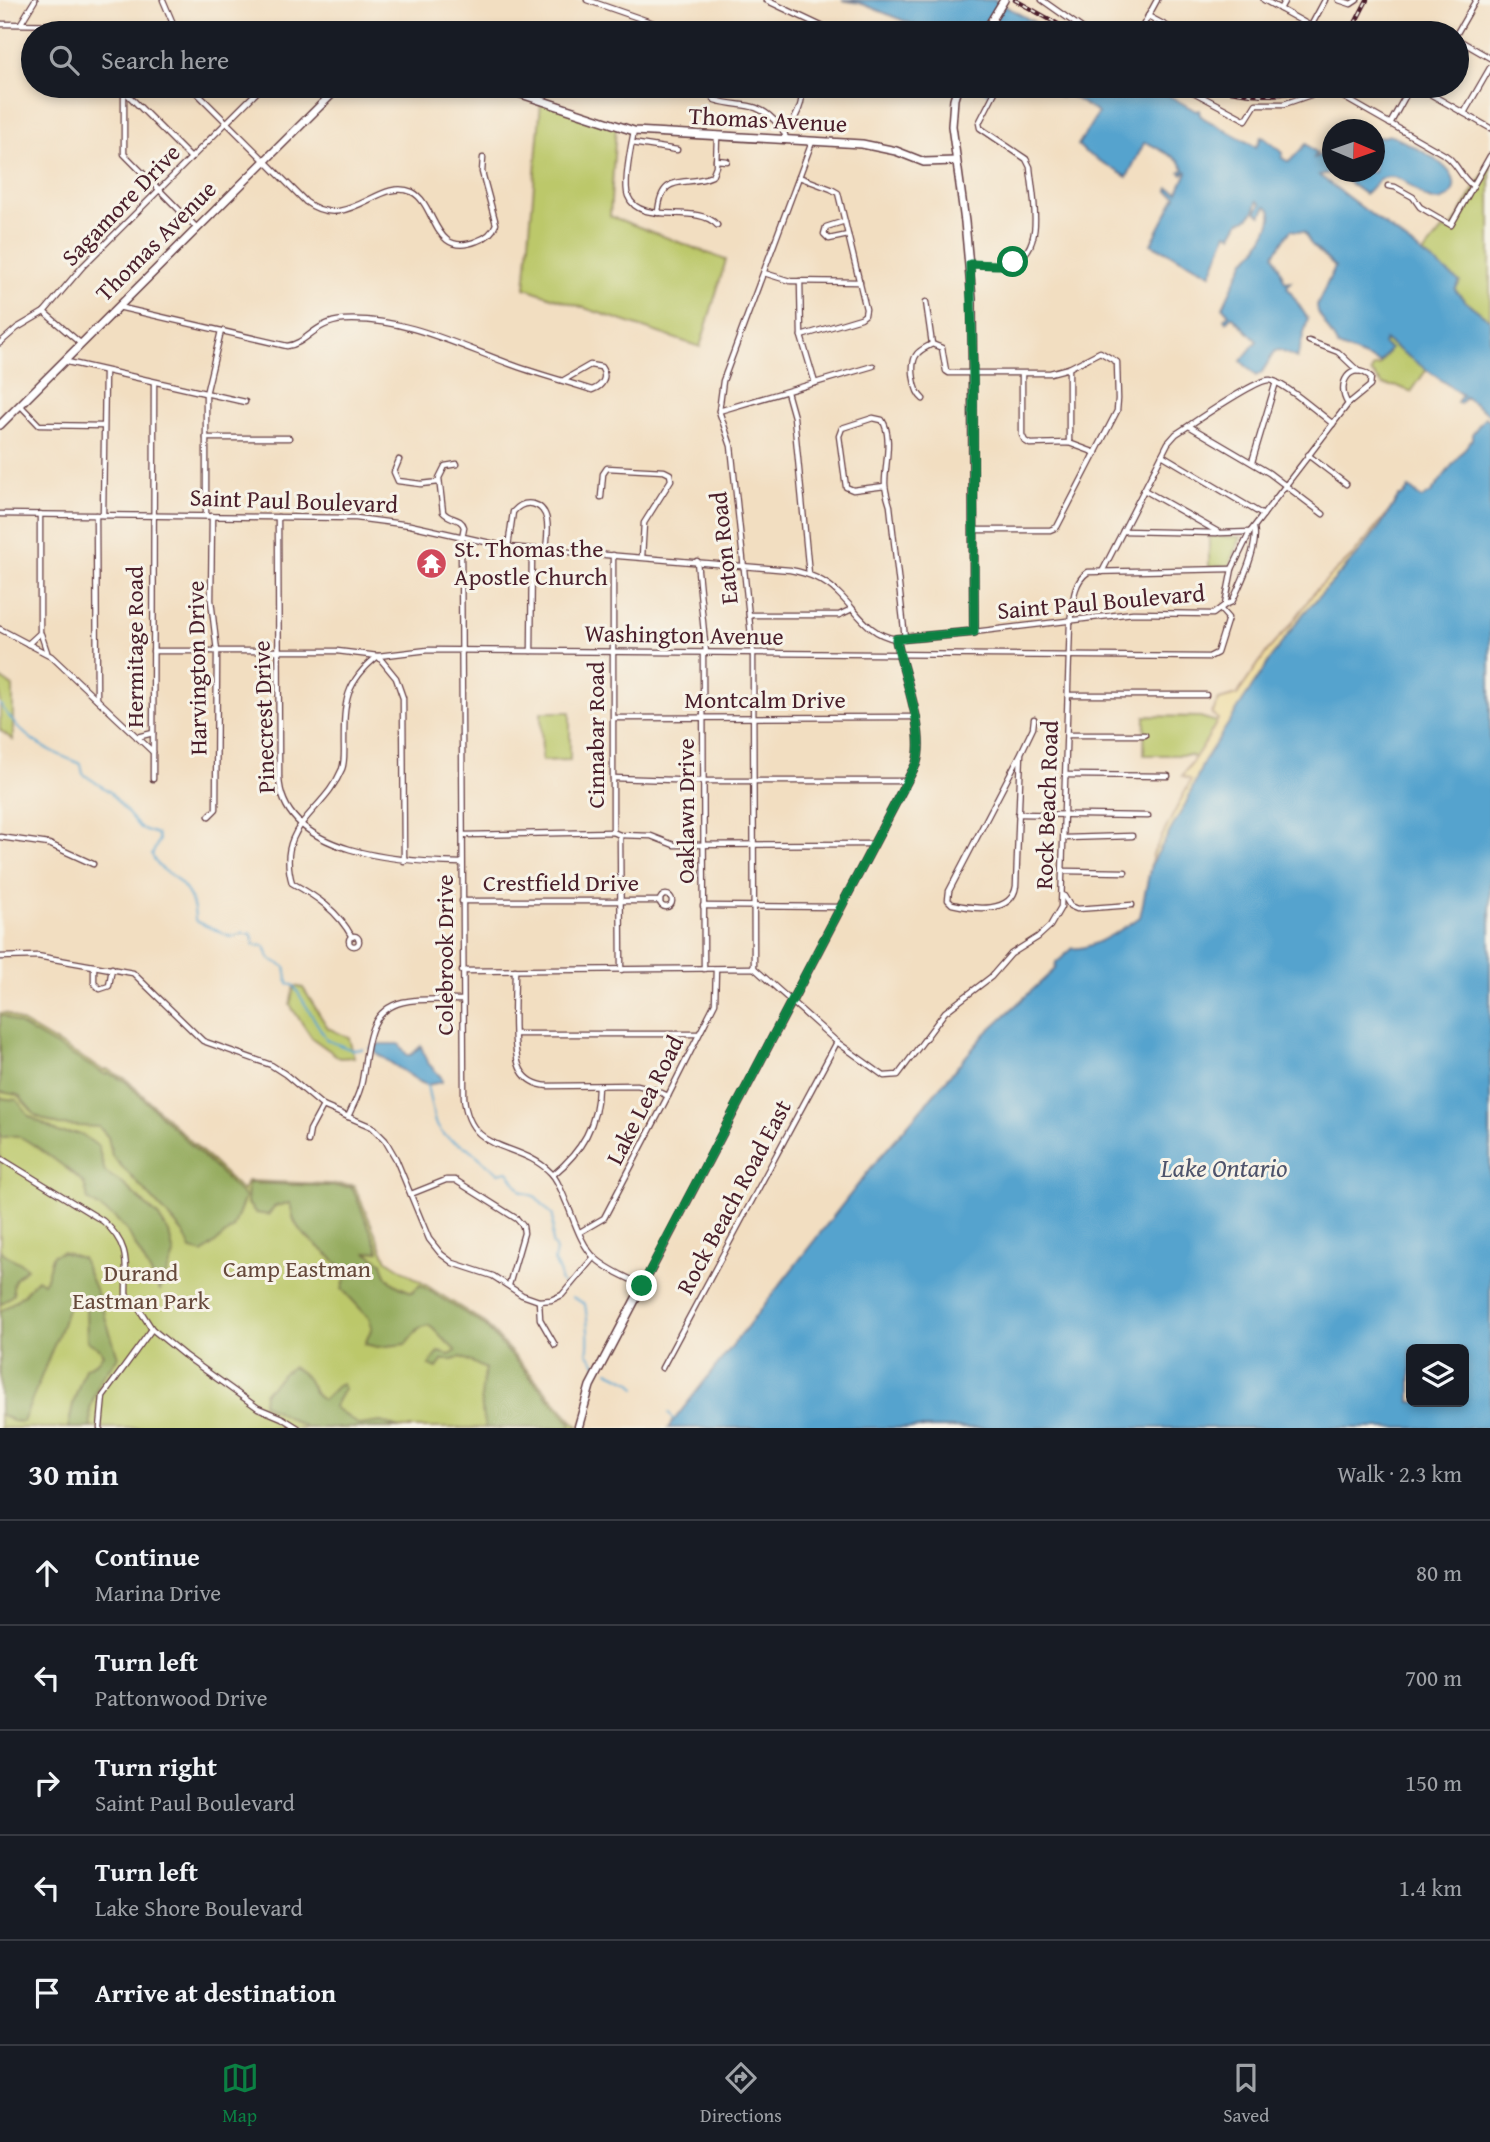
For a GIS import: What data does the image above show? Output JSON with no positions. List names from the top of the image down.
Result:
{
  "streets": {
    "main road": ["Thomas Avenue", "Saint Paul Boulevard"],
    "street": [
      "Sagamore Drive",
      "Eaton Road",
      "Washington Avenue",
      "Hermitage Road",
      "Harvington Drive",
      "Montcalm Drive",
      "Pinecrest Drive",
      "Cinnabar Road",
      "Rock Beach Road",
      "Oaklawn Drive",
      "Crestfield Drive",
      "Colebrook Drive",
      "Lake Lea Road",
      "Rock Beach Road East"
    ]
  },
  "crossings": [
    ["Thomas Avenue", "Eaton Road"],
    ["Saint Paul Boulevard", "Eaton Road"],
    ["Saint Paul Boulevard", "Washington Avenue"],
    ["Saint Paul Boulevard", "Hermitage Road"],
    ["Saint Paul Boulevard", "Harvington Drive"],
    ["Saint Paul Boulevard", "Pinecrest Drive"],
    ["Saint Paul Boulevard", "Cinnabar Road"],
    ["Saint Paul Boulevard", "Rock Beach Road"],
    ["Saint Paul Boulevard", "Oaklawn Drive"],
    ["Saint Paul Boulevard", "Colebrook Drive"],
    ["Eaton Road", "Washington Avenue"],
    ["Eaton Road", "Montcalm Drive"],
    ["Eaton Road", "Rock Beach Road"],
    ["Washington Avenue", "Hermitage Road"],
    ["Washington Avenue", "Harvington Drive"],
    ["Washington Avenue", "Pinecrest Drive"],
    ["Washington Avenue", "Cinnabar Road"],
    ["Washington Avenue", "Rock Beach Road"],
    ["Washington Avenue", "Oaklawn Drive"],
    ["Washington Avenue", "Colebrook Drive"],
    ["Montcalm Drive", "Cinnabar Road"],
    ["Montcalm Drive", "Oaklawn Drive"],
    ["Pinecrest Drive", "Colebrook Drive"],
    ["Cinnabar Road", "Crestfield Drive"],
    ["Rock Beach Road", "Rock Beach Road East"],
    ["Crestfield Drive", "Colebrook Drive"]
  ],
  "water": ["Lake Ontario"],
  "parks": ["Camp Eastman", "Durand Eastman Park"],
  "places": {
    "temple": ["St. Thomas the Apostle Church"]
  },
  "north": "right",
  "page": {
    "search": "Search here",
    "heading": ["30 min", "Walk · 2.3 km"],
    "list": [
      ["Continue", "Marina Drive", "80 m"],
      ["Turn left", "Pattonwood Drive", "700 m"],
      ["Turn right", "Saint Paul Boulevard", "150 m"],
      ["Turn left", "Lake Shore Boulevard", "1.4 km"],
      "Arrive at destination"
    ],
    "nav": ["Map", "Directions", "Saved"]
  }
}
